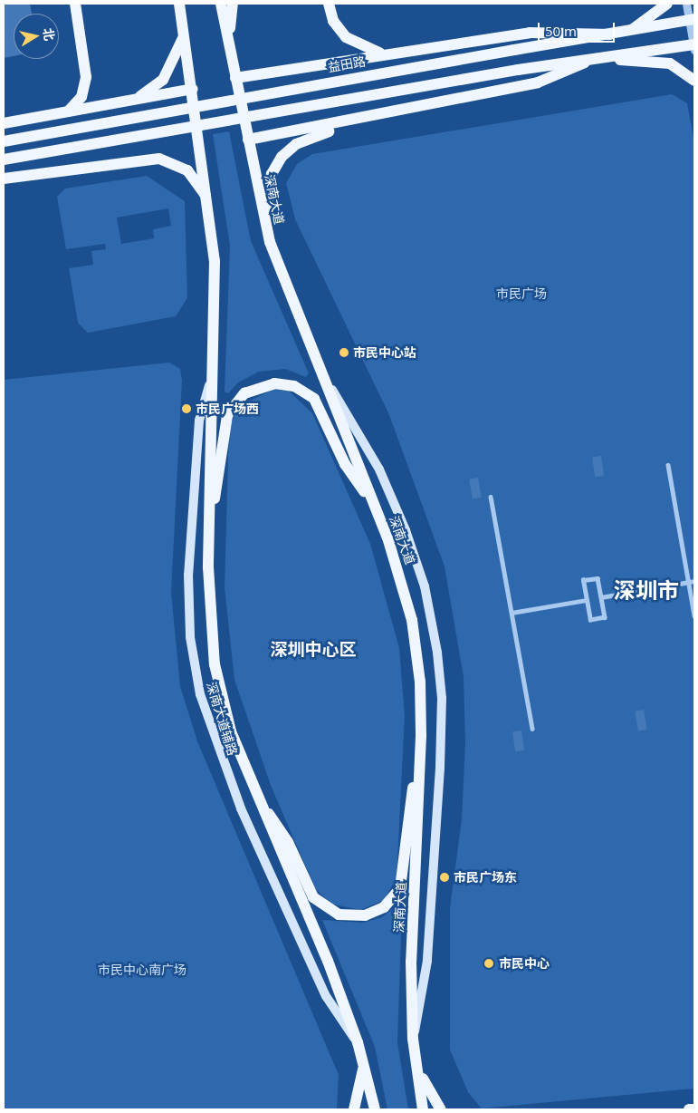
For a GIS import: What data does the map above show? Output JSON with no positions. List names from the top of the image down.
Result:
{
  "streets": {
    "main road": ["益田路", "深南大道", "深南大道辅路"]
  },
  "districts": ["深圳市", "深圳中心区"],
  "parks": ["市民广场", "市民中心南广场"],
  "places": [
    "市民中心站",
    "市民广场西",
    "市民广场东",
    "市民中心"
  ],
  "scale_bar": "50 m",
  "north": "right"
}
